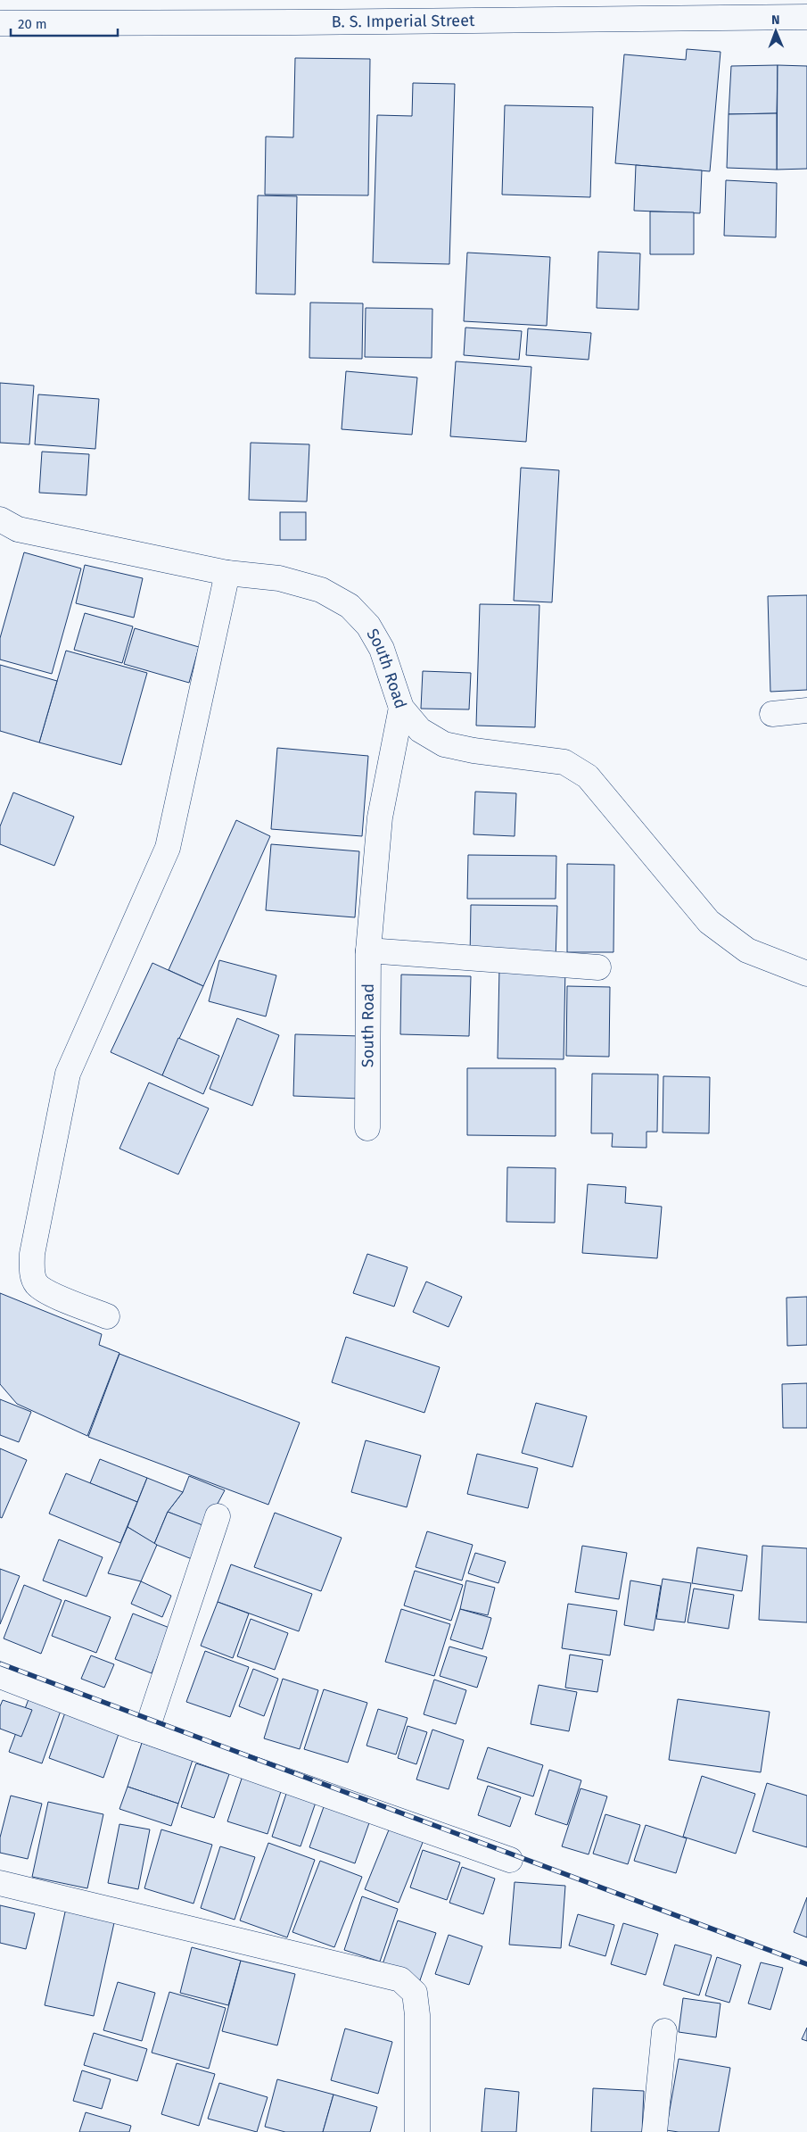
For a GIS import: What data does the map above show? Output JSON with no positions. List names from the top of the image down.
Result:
{
  "streets": {
    "street": ["B. S. Imperial Street", "South Road"]
  },
  "scale_bar": "20 m",
  "north": "top"
}
